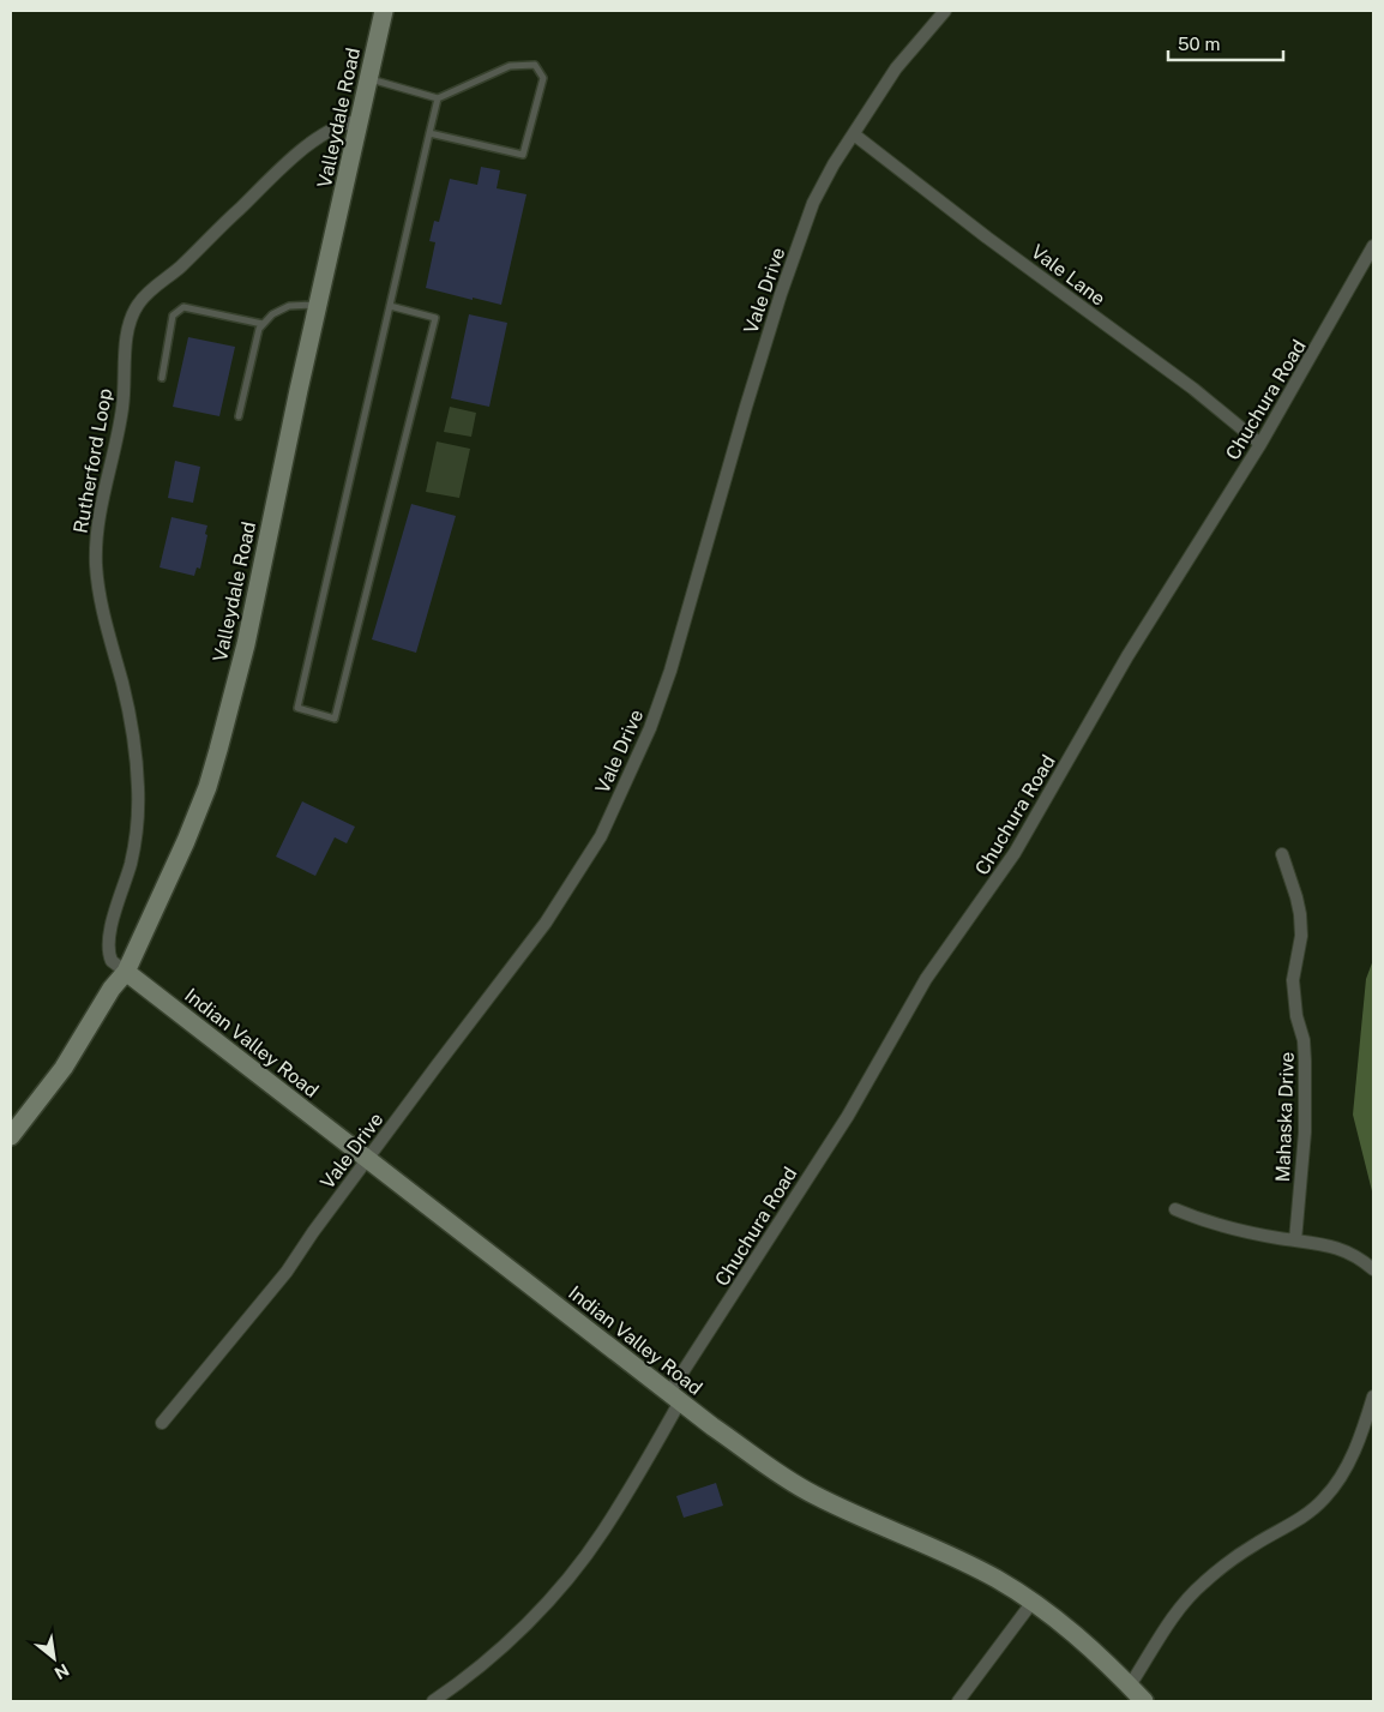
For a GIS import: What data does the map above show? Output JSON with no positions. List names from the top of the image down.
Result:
{
  "streets": {
    "street": [
      "Valleydale Road",
      "Vale Lane",
      "Vale Drive",
      "Chuchura Road",
      "Rutherford Loop",
      "Indian Valley Road",
      "Mahaska Drive"
    ]
  },
  "crossings": [
    ["Valleydale Road", "Rutherford Loop"],
    ["Valleydale Road", "Indian Valley Road"],
    ["Vale Lane", "Vale Drive"],
    ["Vale Lane", "Chuchura Road"],
    ["Vale Drive", "Indian Valley Road"],
    ["Chuchura Road", "Indian Valley Road"],
    ["Rutherford Loop", "Indian Valley Road"]
  ],
  "scale_bar": "50 m",
  "north": "bottom right"
}
